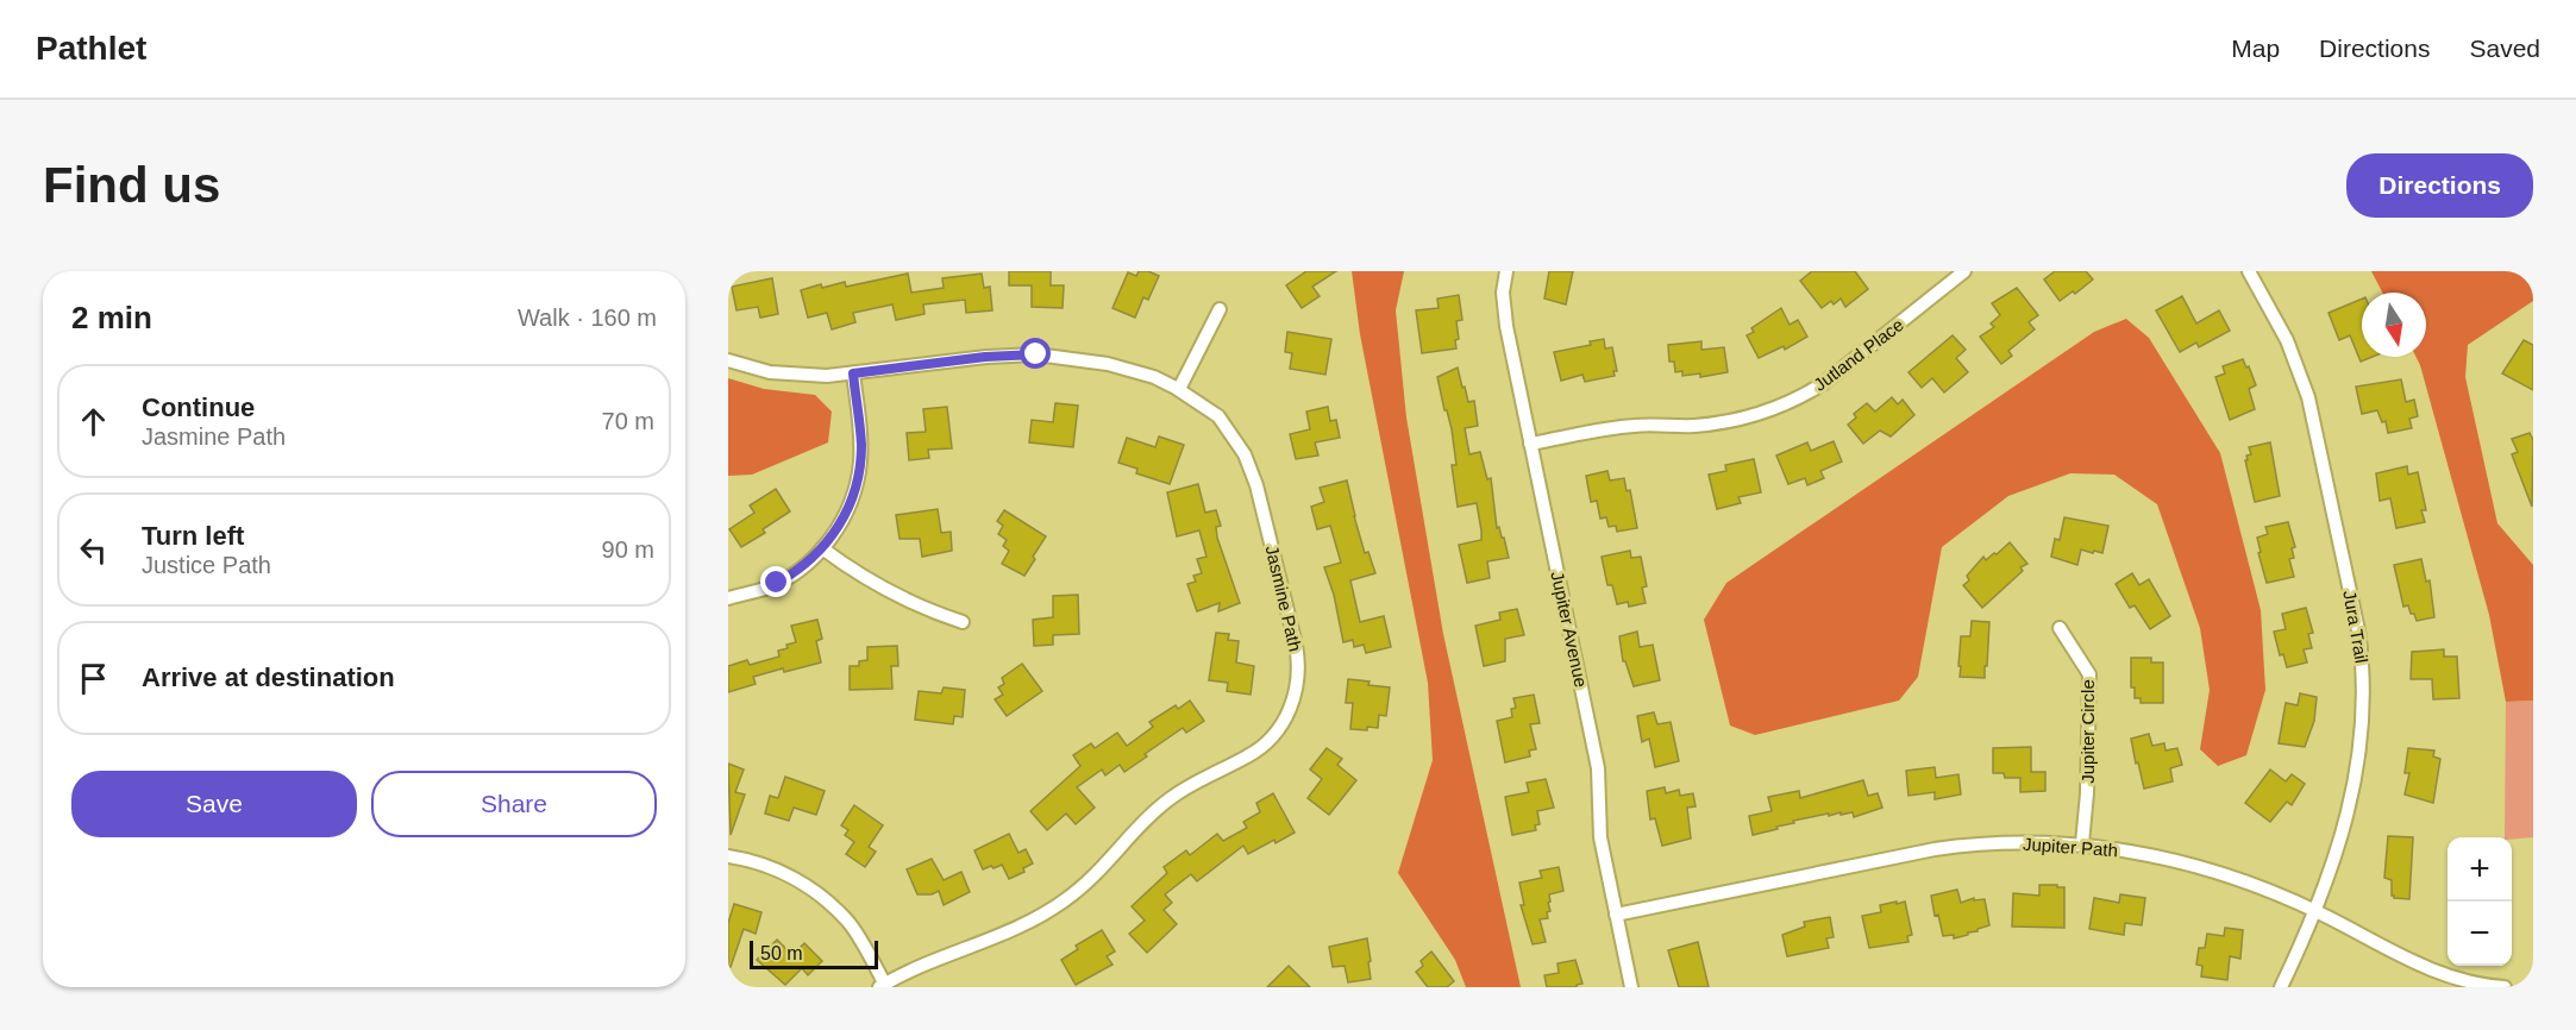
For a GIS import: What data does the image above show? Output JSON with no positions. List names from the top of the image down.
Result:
{
  "streets": {
    "street": [
      "Jutland Place",
      "Jasmine Path",
      "Jura Trail",
      "Jupiter Avenue",
      "Jupiter Circle",
      "Jupiter Path"
    ]
  },
  "crossings": [
    ["Jutland Place", "Jupiter Avenue"],
    ["Jura Trail", "Jupiter Path"],
    ["Jupiter Avenue", "Jupiter Path"],
    ["Jupiter Circle", "Jupiter Path"]
  ],
  "scale_bar": "50 m",
  "north": "bottom",
  "page": {
    "header": "Pathlet",
    "nav": ["Map", "Directions", "Saved"],
    "buttons": [
      "Directions",
      ["Save", "Share"]
    ],
    "title": "Find us",
    "heading": ["2 min", "Walk · 160 m"],
    "list": [
      ["Continue", "Jasmine Path", "70 m"],
      ["Turn left", "Justice Path", "90 m"],
      "Arrive at destination"
    ],
    "map_buttons": ["+", "−"],
    "scale": "50 m"
  }
}
